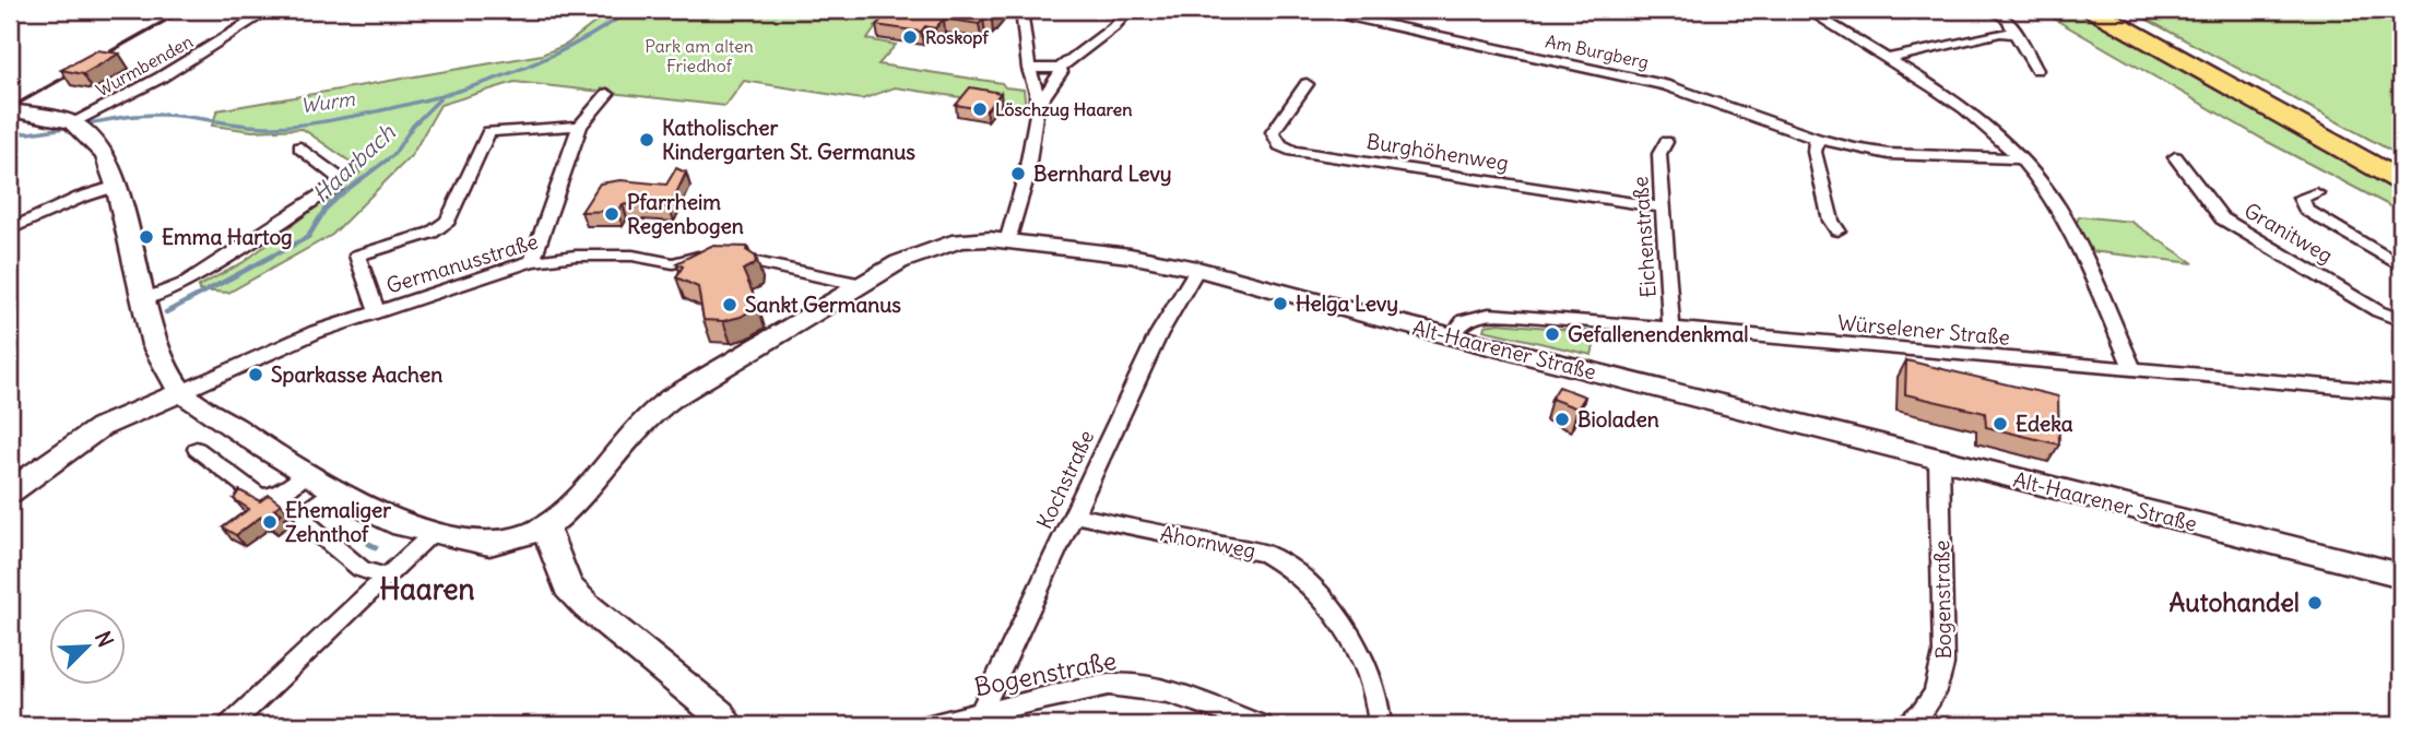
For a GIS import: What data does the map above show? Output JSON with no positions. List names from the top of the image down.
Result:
{
  "streets": {
    "main road": ["Alt-Haarener Straße"],
    "street": [
      "Am Burgberg",
      "Wurmbenden",
      "Burghöhenweg",
      "Granitweg",
      "Eichenstraße",
      "Germanusstraße",
      "Würselener Straße",
      "Kochstraße",
      "Ahornweg",
      "Bogenstraße"
    ]
  },
  "crossings": [
    ["Wurmbenden", "Alt-Haarener Straße"],
    ["Burghöhenweg", "Eichenstraße"],
    ["Eichenstraße", "Würselener Straße"],
    ["Germanusstraße", "Alt-Haarener Straße"],
    ["Würselener Straße", "Alt-Haarener Straße"],
    ["Alt-Haarener Straße", "Kochstraße"],
    ["Alt-Haarener Straße", "Bogenstraße"],
    ["Kochstraße", "Ahornweg"],
    ["Kochstraße", "Bogenstraße"]
  ],
  "districts": ["Haaren"],
  "water": ["Wurm", "Haarbach"],
  "parks": ["Park am alten Friedhof"],
  "places": [
    "Roskopf",
    "Löschzug Haaren",
    "Katholischer Kindergarten St. Germanus",
    "Bernhard Levy",
    "Pfarrheim Regenbogen",
    "Emma Hartog",
    "Helga Levy",
    "Sankt Germanus",
    "Gefallenendenkmal",
    "Sparkasse Aachen",
    "Bioladen",
    "Edeka",
    "Ehemaliger Zehnthof",
    "Autohandel"
  ],
  "north": "top right"
}
